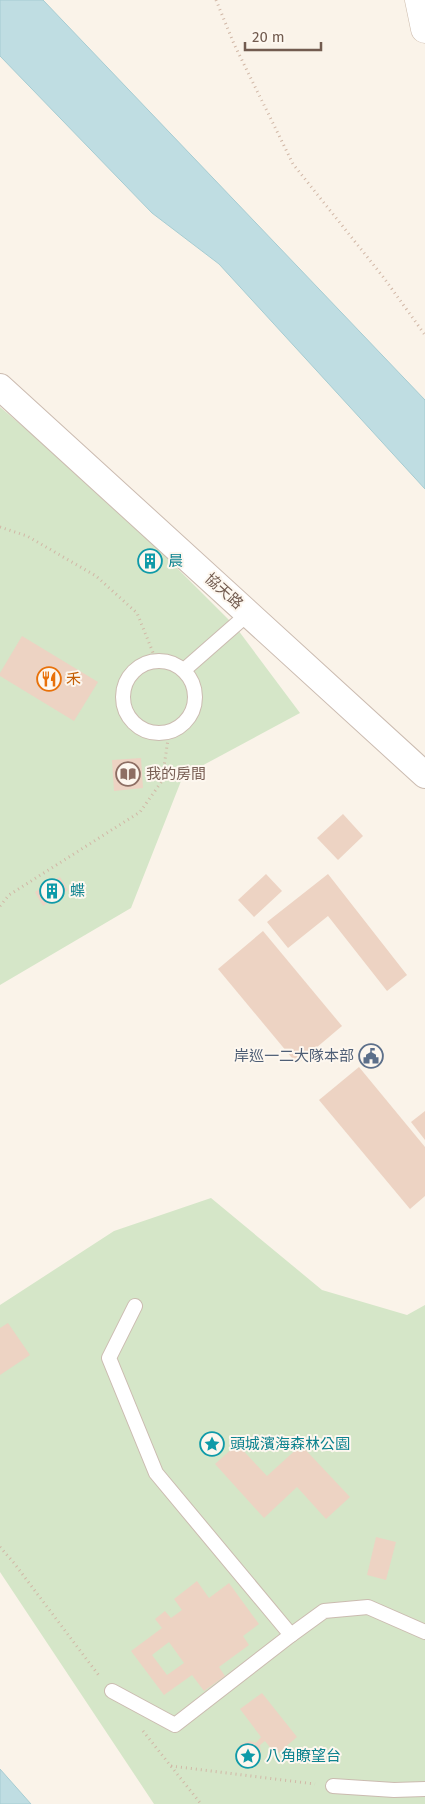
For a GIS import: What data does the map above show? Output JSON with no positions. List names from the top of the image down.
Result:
{
  "streets": {
    "street": ["協天路"]
  },
  "places": {
    "building": ["晨", "蝶"],
    "restaurant": ["禾"],
    "library": ["我的房間"],
    "public building": ["岸巡一二大隊本部"],
    "place": ["頭城濱海森林公園", "八角瞭望台"]
  },
  "scale_bar": "20 m"
}
